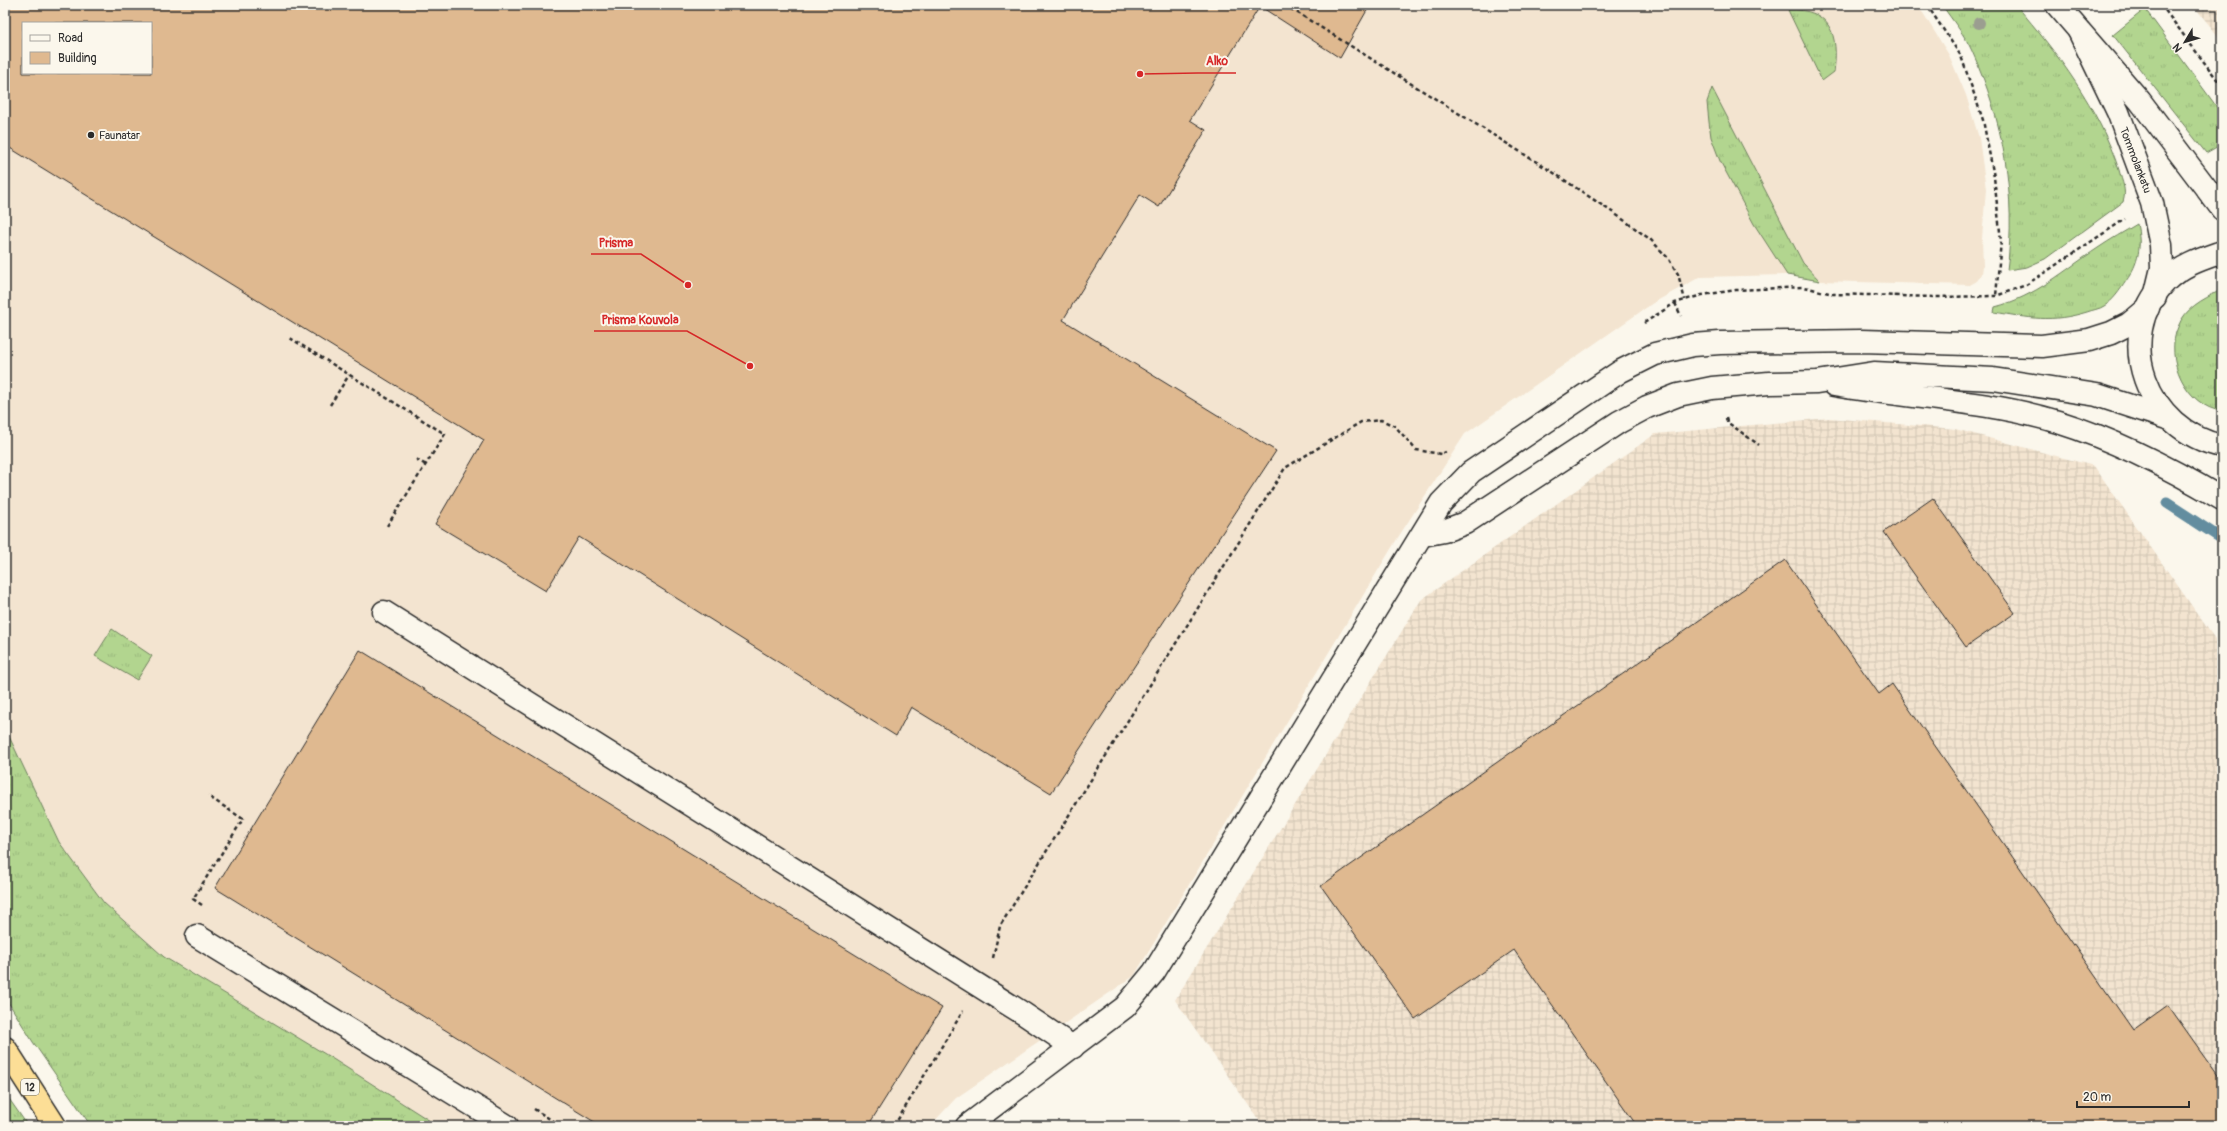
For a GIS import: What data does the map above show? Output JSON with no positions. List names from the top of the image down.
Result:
{
  "streets": {
    "highway": ["12"],
    "street": ["Tommolankatu"]
  },
  "places": [
    "Alko",
    "Faunatar",
    "Prisma",
    "Prisma Kouvola"
  ],
  "legend": ["Road", "Building"],
  "scale_bar": "20 m",
  "north": "bottom left"
}
